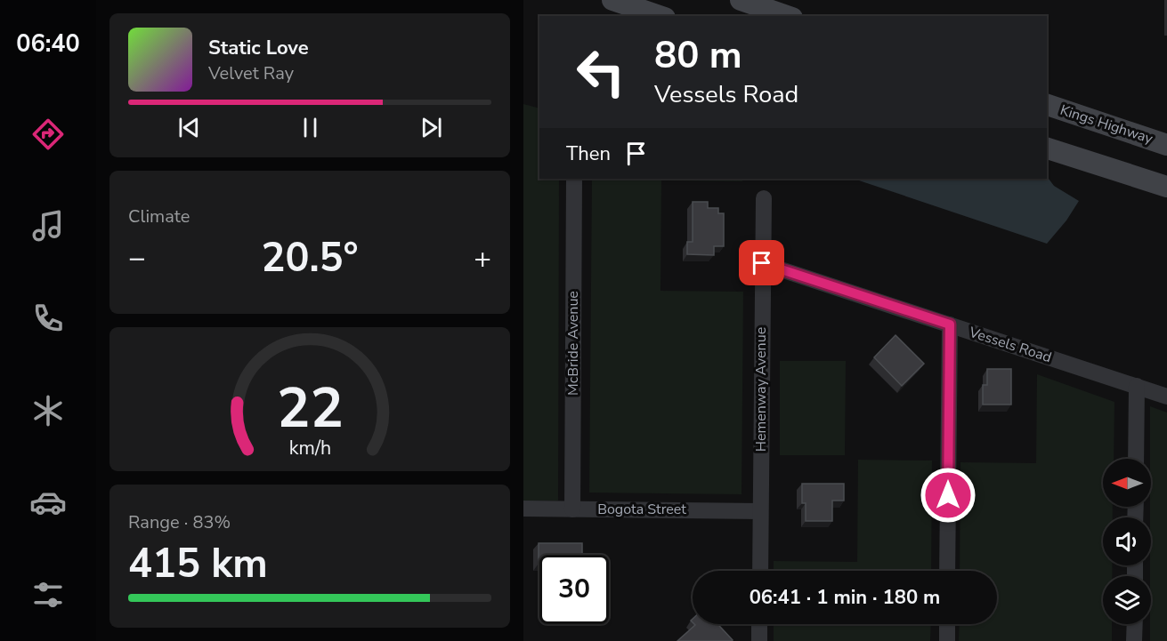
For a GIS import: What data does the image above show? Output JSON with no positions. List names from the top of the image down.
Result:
{
  "streets": {
    "main road": ["Kings Highway"],
    "street": [
      "McBride Avenue",
      "Vessels Road",
      "Hemenway Avenue",
      "Bogota Street"
    ]
  },
  "crossings": [
    ["McBride Avenue", "Bogota Street"],
    ["Vessels Road", "Hemenway Avenue"],
    ["Hemenway Avenue", "Bogota Street"]
  ],
  "north": "left",
  "page": {
    "tabs": "06:40",
    "turn": ["80 m", "Vessels Road"],
    "song": ["Static Love", "Velvet Ray"],
    "then": "Then",
    "tile": [
      "Climate",
      ["Range · 83%", "415 km"]
    ],
    "heat": ["−", "20.5°", "+"],
    "limit": "30",
    "trip": "06:41 · 1 min · 180 m",
    "gauge": ["22", "km/h"]
  }
}
